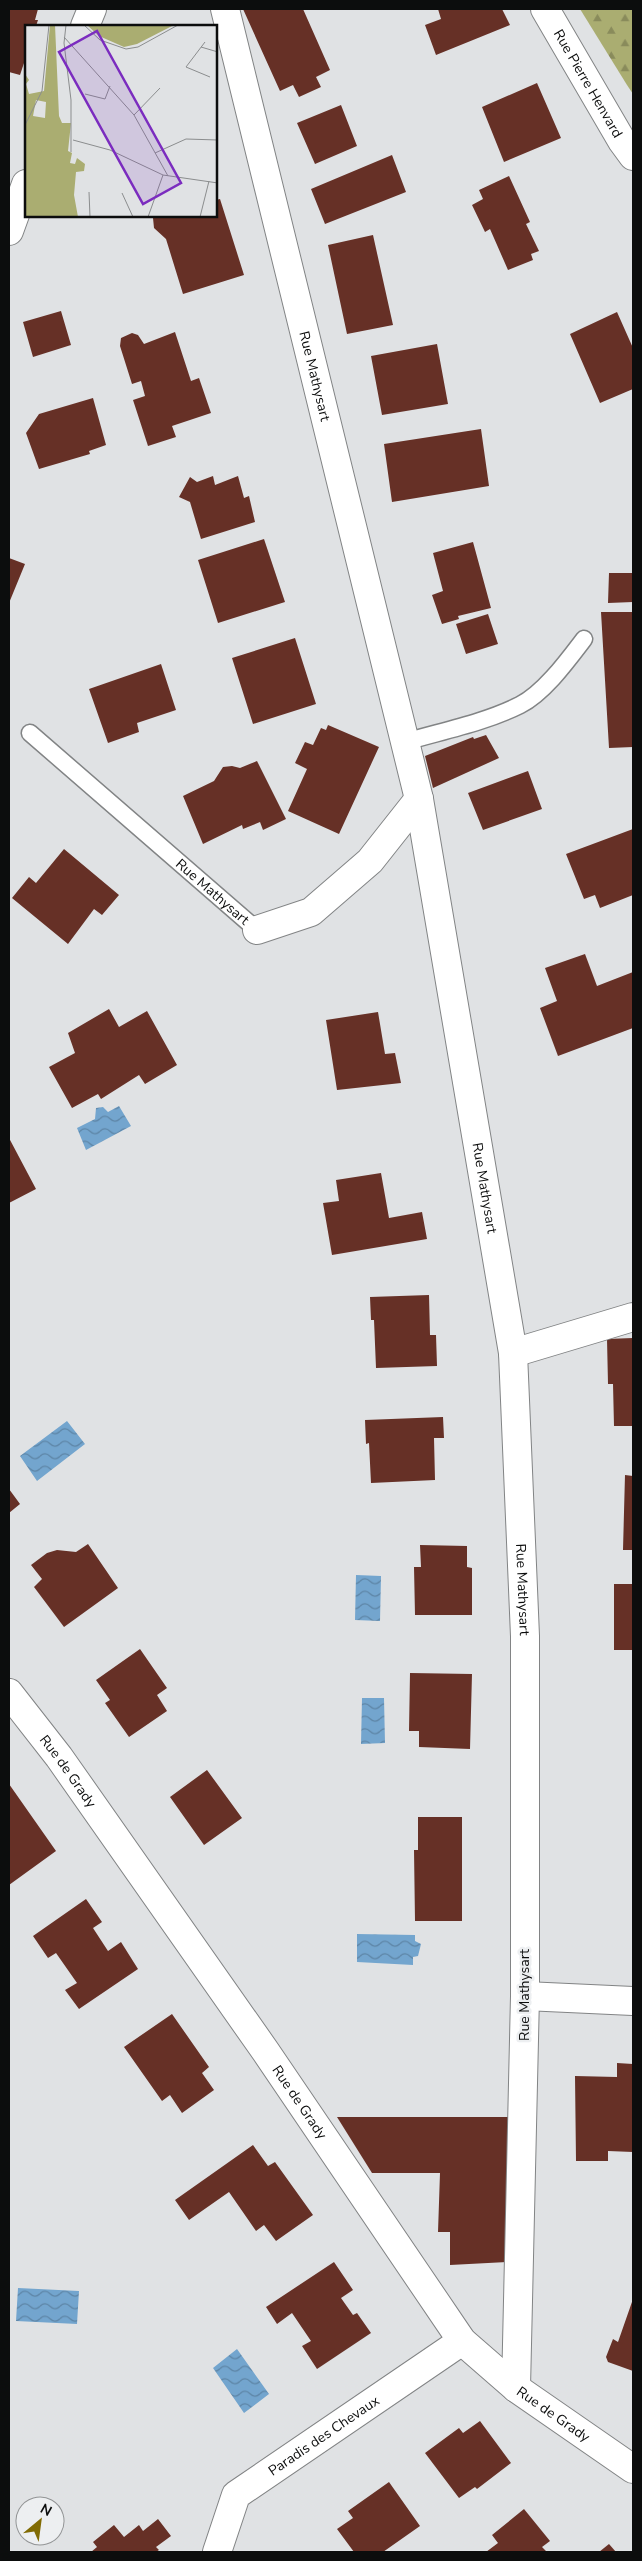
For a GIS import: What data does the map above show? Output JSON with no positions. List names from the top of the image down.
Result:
{
  "streets": {
    "street": [
      "Rue Pierre Henvard",
      "Rue Mathysart",
      "Rue de Grady",
      "Paradis des Chevaux"
    ]
  },
  "crossings": [
    ["Rue Mathysart", "Rue de Grady"],
    ["Rue de Grady", "Paradis des Chevaux"]
  ],
  "north": "top right"
}
